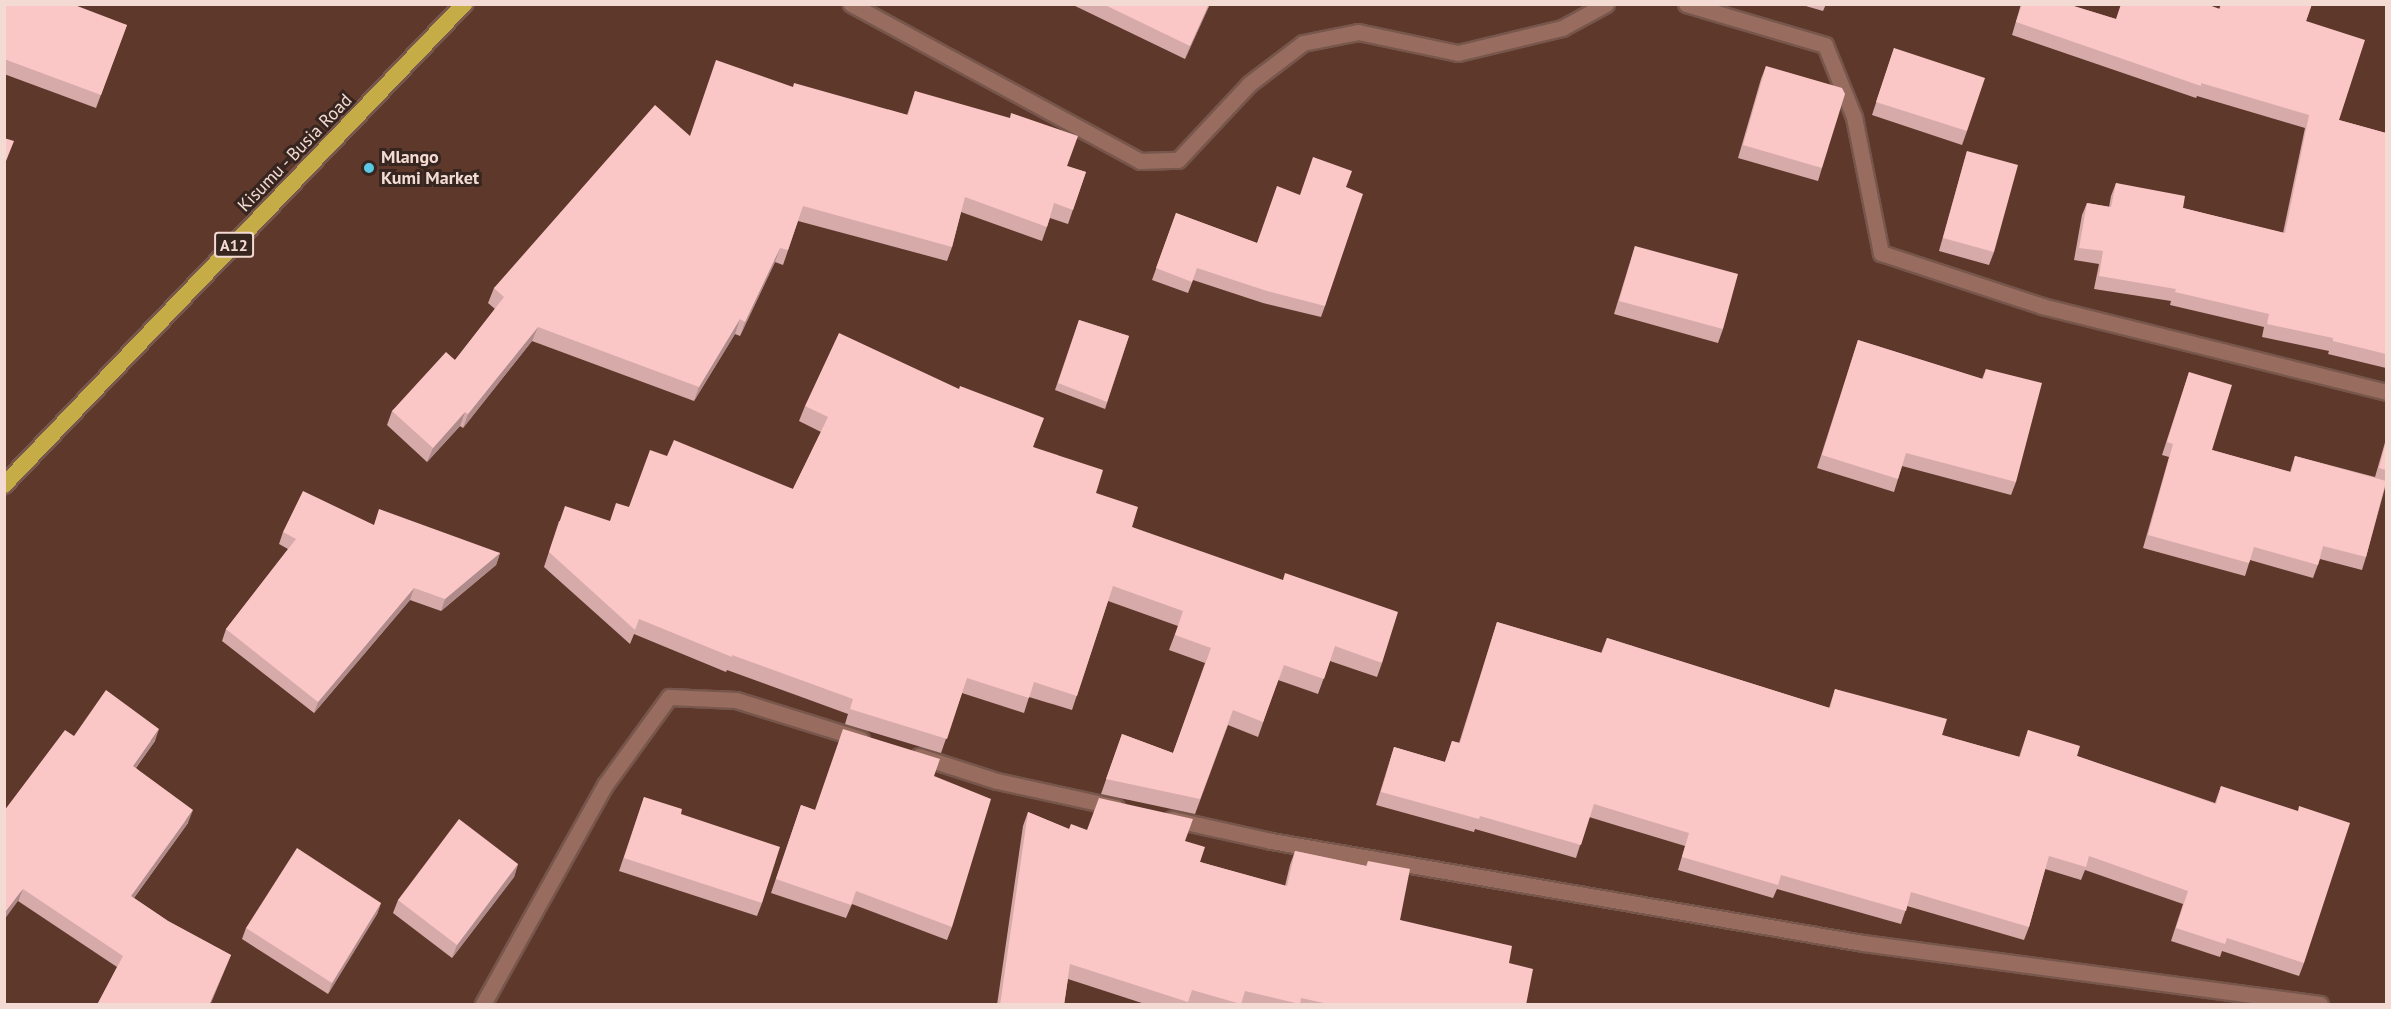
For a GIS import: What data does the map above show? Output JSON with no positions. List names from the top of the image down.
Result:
{
  "streets": {
    "highway": ["Kisumu - Busia Road", "A12"]
  },
  "places": ["Mlango Kumi Market"]
}
